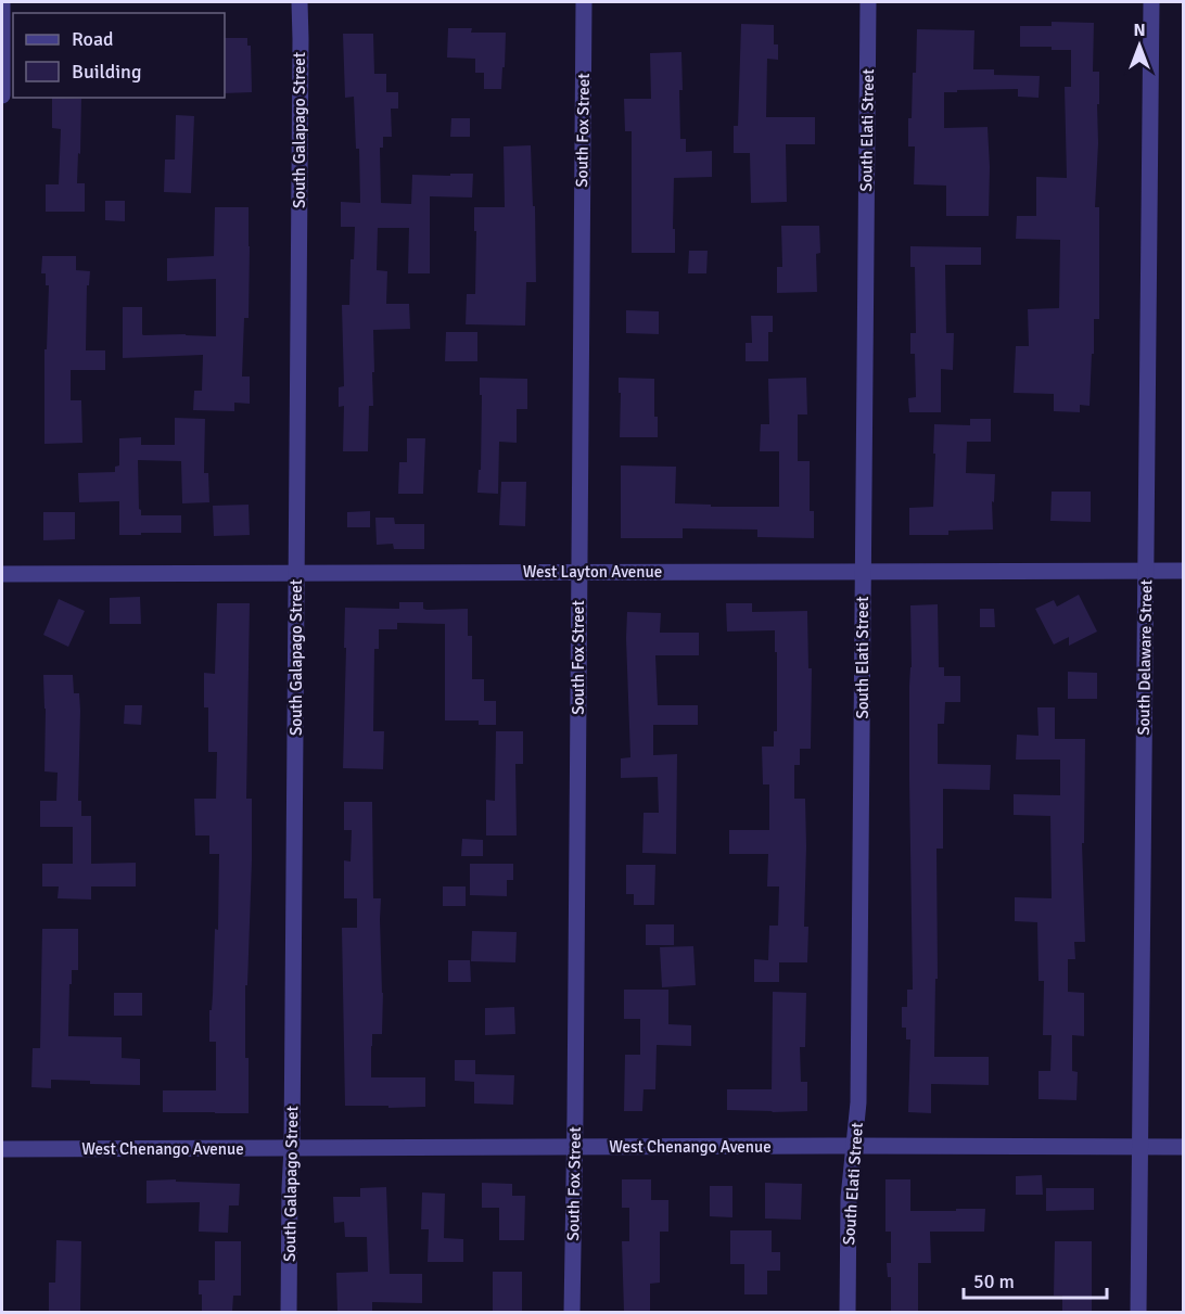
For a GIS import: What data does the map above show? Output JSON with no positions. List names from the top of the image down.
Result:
{
  "streets": {
    "street": [
      "South Galapago Street",
      "South Fox Street",
      "South Elati Street",
      "West Layton Avenue",
      "South Delaware Street",
      "West Chenango Avenue"
    ]
  },
  "crossings": [
    ["South Galapago Street", "West Layton Avenue"],
    ["South Galapago Street", "West Chenango Avenue"],
    ["South Fox Street", "West Layton Avenue"],
    ["South Fox Street", "West Chenango Avenue"],
    ["South Elati Street", "West Layton Avenue"],
    ["South Elati Street", "West Chenango Avenue"],
    ["West Layton Avenue", "South Delaware Street"],
    ["South Delaware Street", "West Chenango Avenue"]
  ],
  "legend": ["Road", "Building"],
  "scale_bar": "50 m",
  "north": "top"
}
